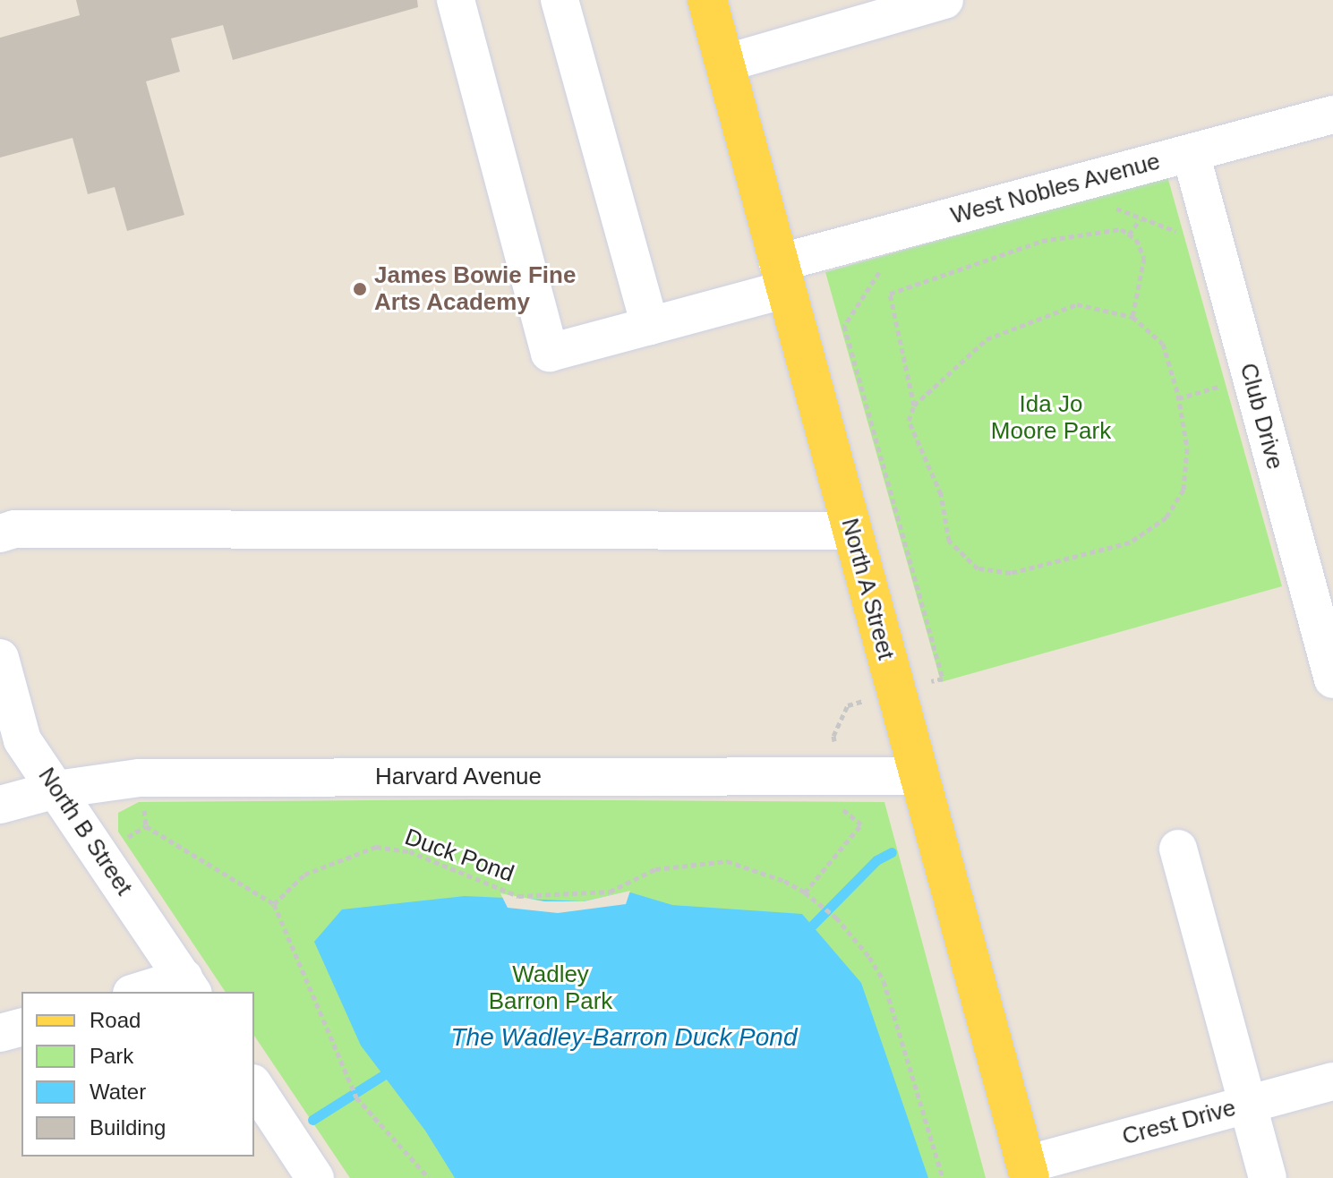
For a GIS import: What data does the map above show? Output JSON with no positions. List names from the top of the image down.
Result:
{
  "streets": {
    "main road": ["North A Street"],
    "street": [
      "West Nobles Avenue",
      "Club Drive",
      "Harvard Avenue",
      "North B Street",
      "Crest Drive"
    ],
    "path": ["Duck Pond"]
  },
  "crossings": [
    ["West Nobles Avenue", "Club Drive"],
    ["West Nobles Avenue", "North A Street"],
    ["North A Street", "Harvard Avenue"],
    ["North A Street", "Crest Drive"],
    ["Harvard Avenue", "North B Street"]
  ],
  "water": ["The Wadley-Barron Duck Pond"],
  "parks": ["Ida Jo Moore Park", "Wadley Barron Park"],
  "places": ["James Bowie Fine Arts Academy"],
  "legend": [
    "Road",
    "Park",
    "Water",
    "Building"
  ]
}
